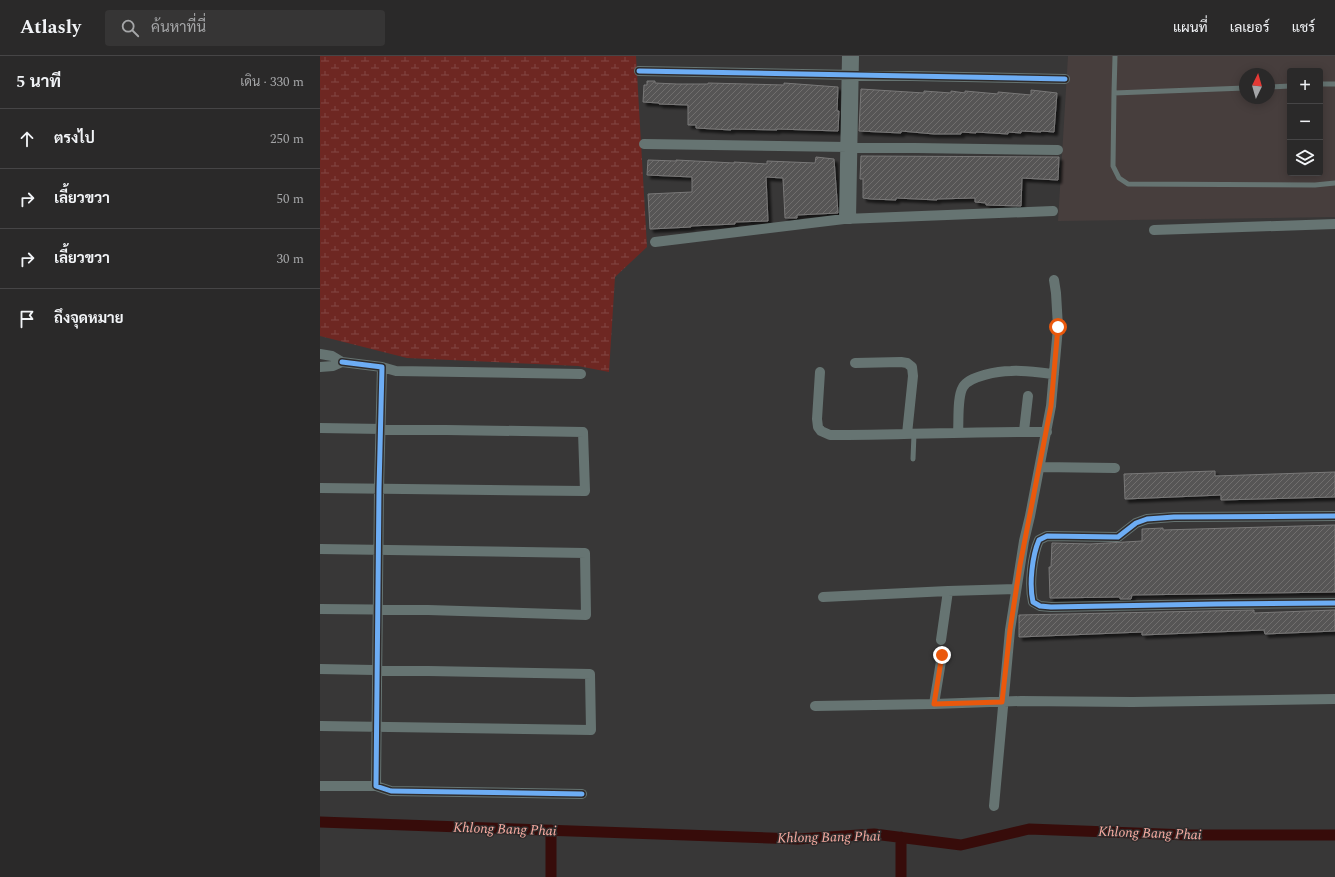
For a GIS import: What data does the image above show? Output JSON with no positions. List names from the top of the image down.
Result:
{
  "water": ["Khlong Bang Phai"],
  "north": "top",
  "page": {
    "header": "Atlasly",
    "search": "ค้นหาที่นี่",
    "nav": ["แผนที่", "เลเยอร์", "แชร์"],
    "heading": ["5 นาที", "เดิน · 330 m"],
    "map_buttons": ["+", "−"],
    "list": [
      ["ตรงไป", "250 m"],
      ["เลี้ยวขวา", "50 m"],
      ["เลี้ยวขวา", "30 m"],
      "ถึงจุดหมาย"
    ]
  }
}
